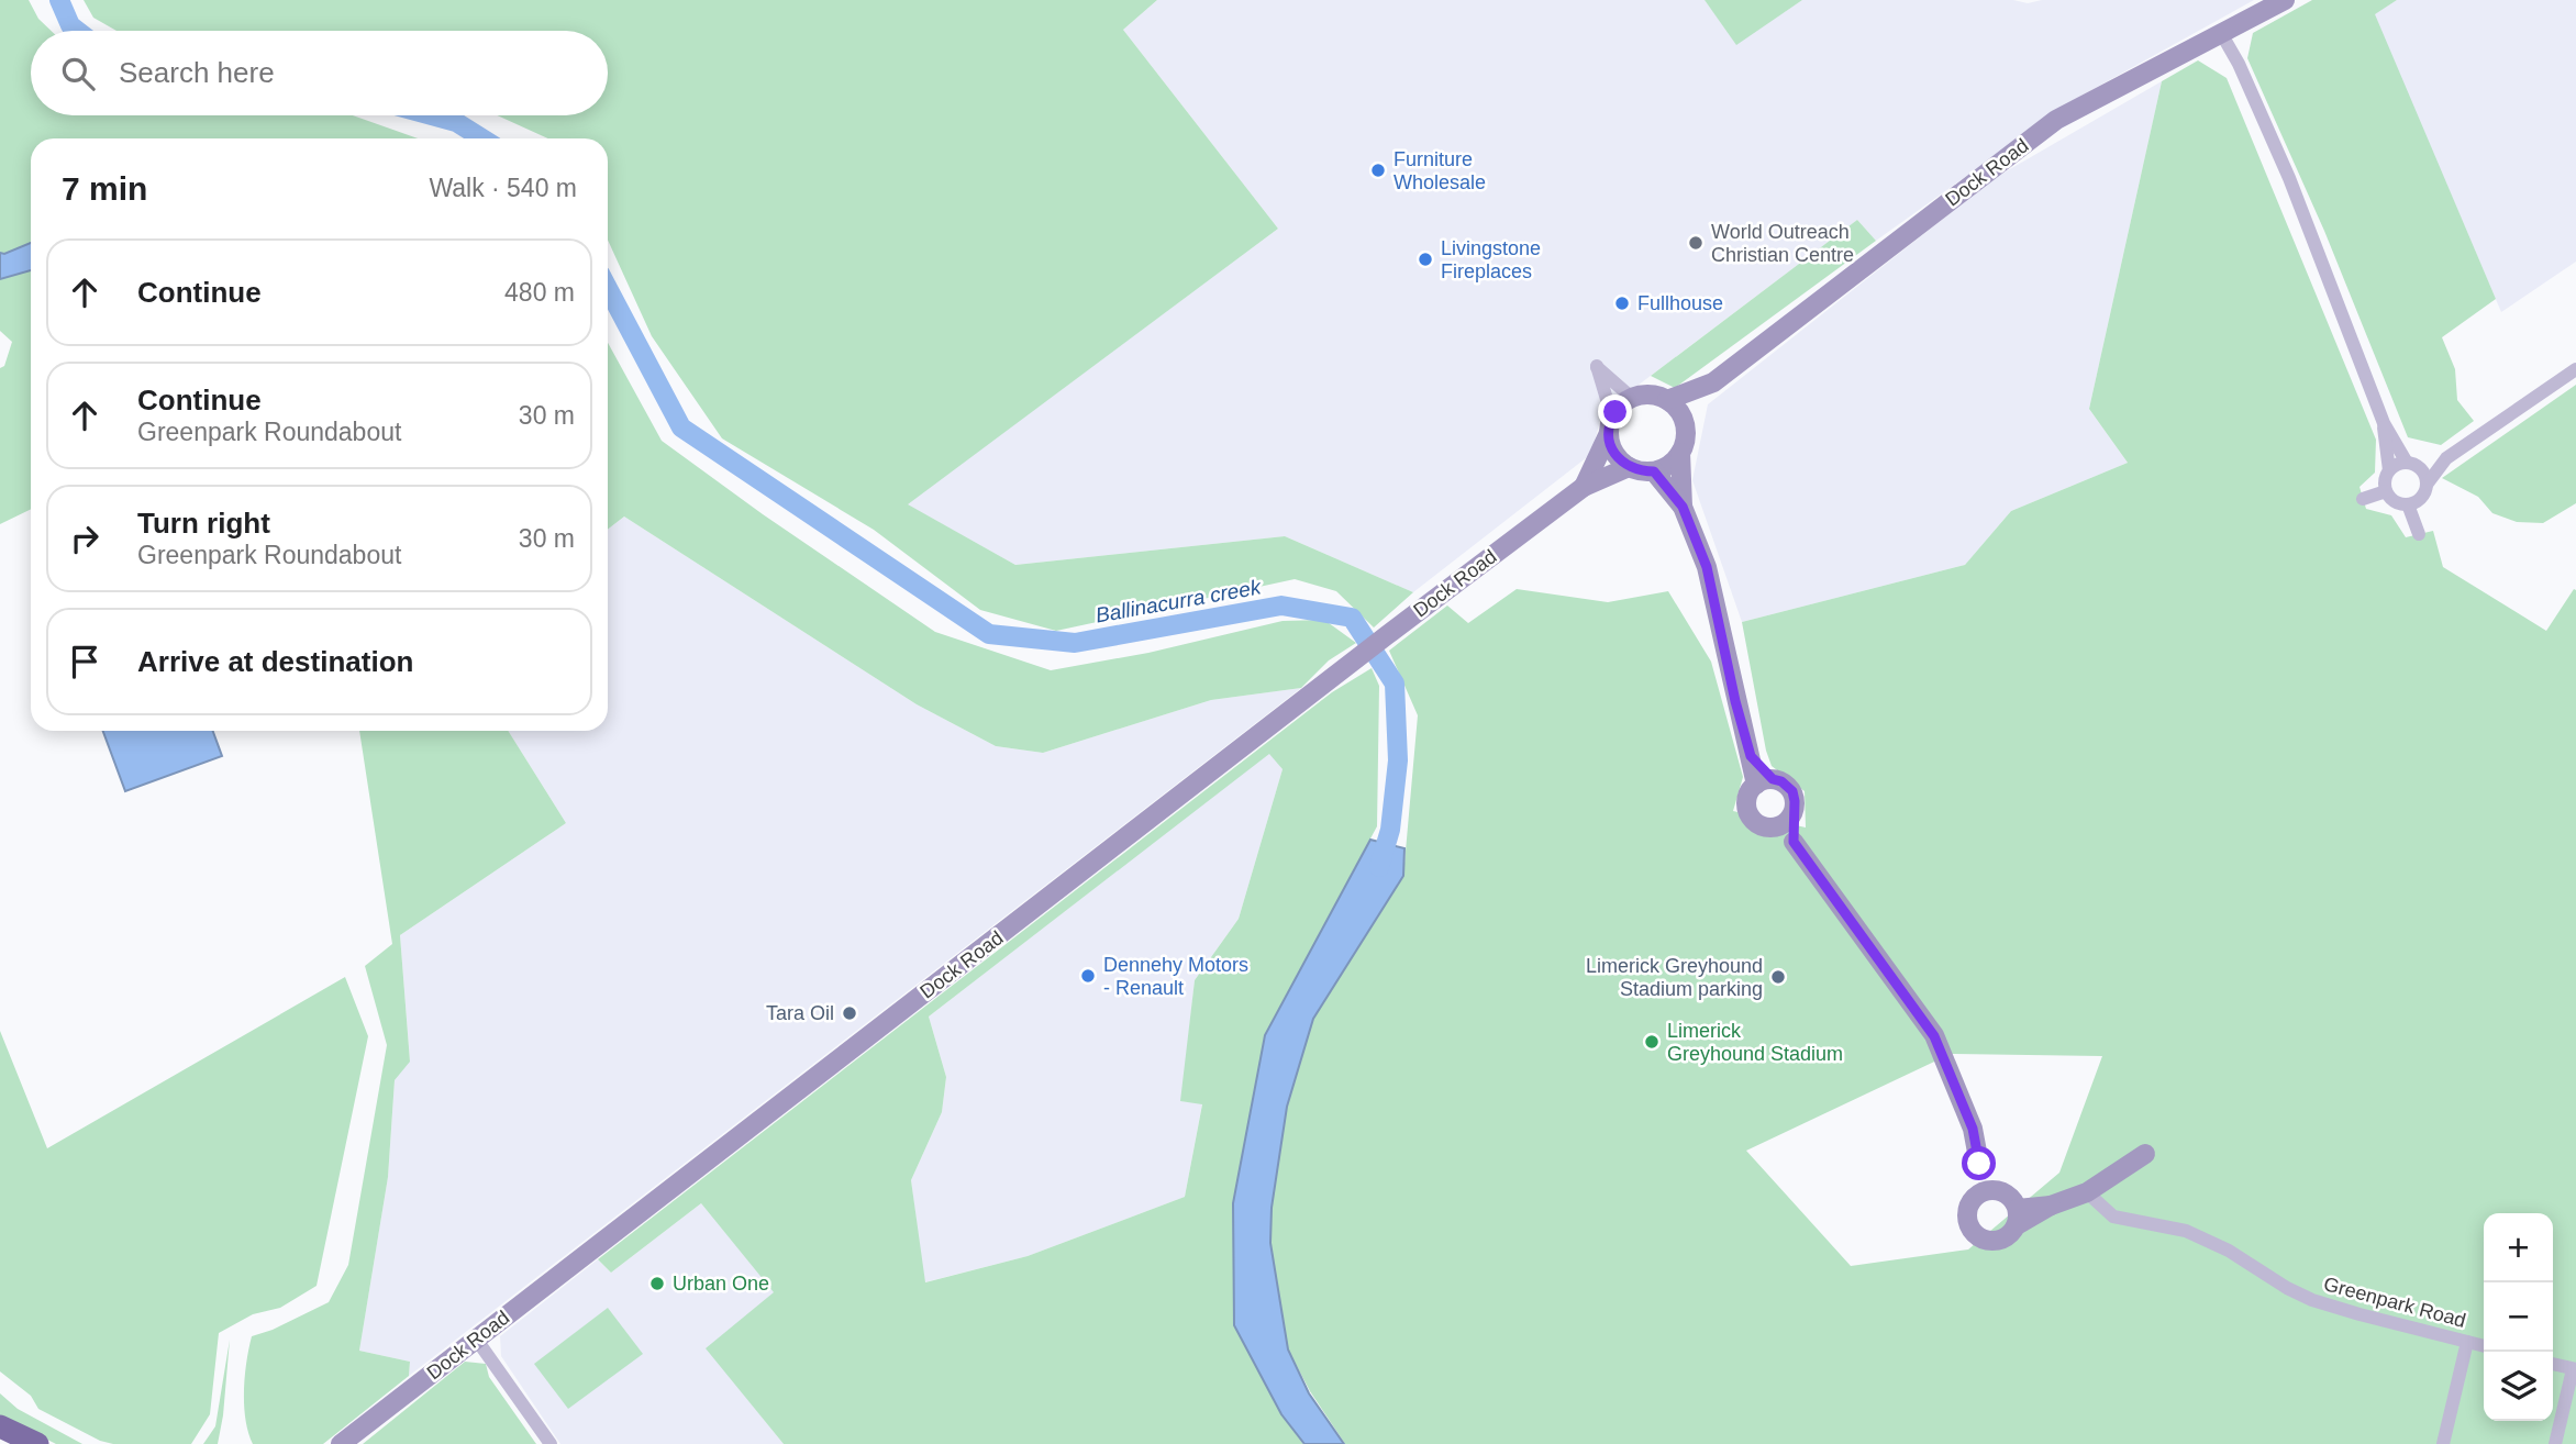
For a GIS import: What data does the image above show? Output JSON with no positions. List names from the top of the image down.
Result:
{
  "streets": {
    "main road": ["Dock Road"],
    "street": ["Greenpark Road"]
  },
  "water": ["Ballinacurra creek"],
  "places": [
    "Furniture Wholesale",
    "World Outreach Christian Centre",
    "Livingstone Fireplaces",
    "Fullhouse",
    "Dennehy Motors - Renault",
    "Limerick Greyhound Stadium parking",
    "Tara Oil",
    "Limerick Greyhound Stadium",
    "Urban One"
  ],
  "page": {
    "search": "Search here",
    "heading": ["7 min", "Walk · 540 m"],
    "list": [
      ["Continue", "480 m"],
      ["Continue", "Greenpark Roundabout", "30 m"],
      ["Turn right", "Greenpark Roundabout", "30 m"],
      "Arrive at destination"
    ],
    "map_buttons": ["+", "−"]
  }
}
